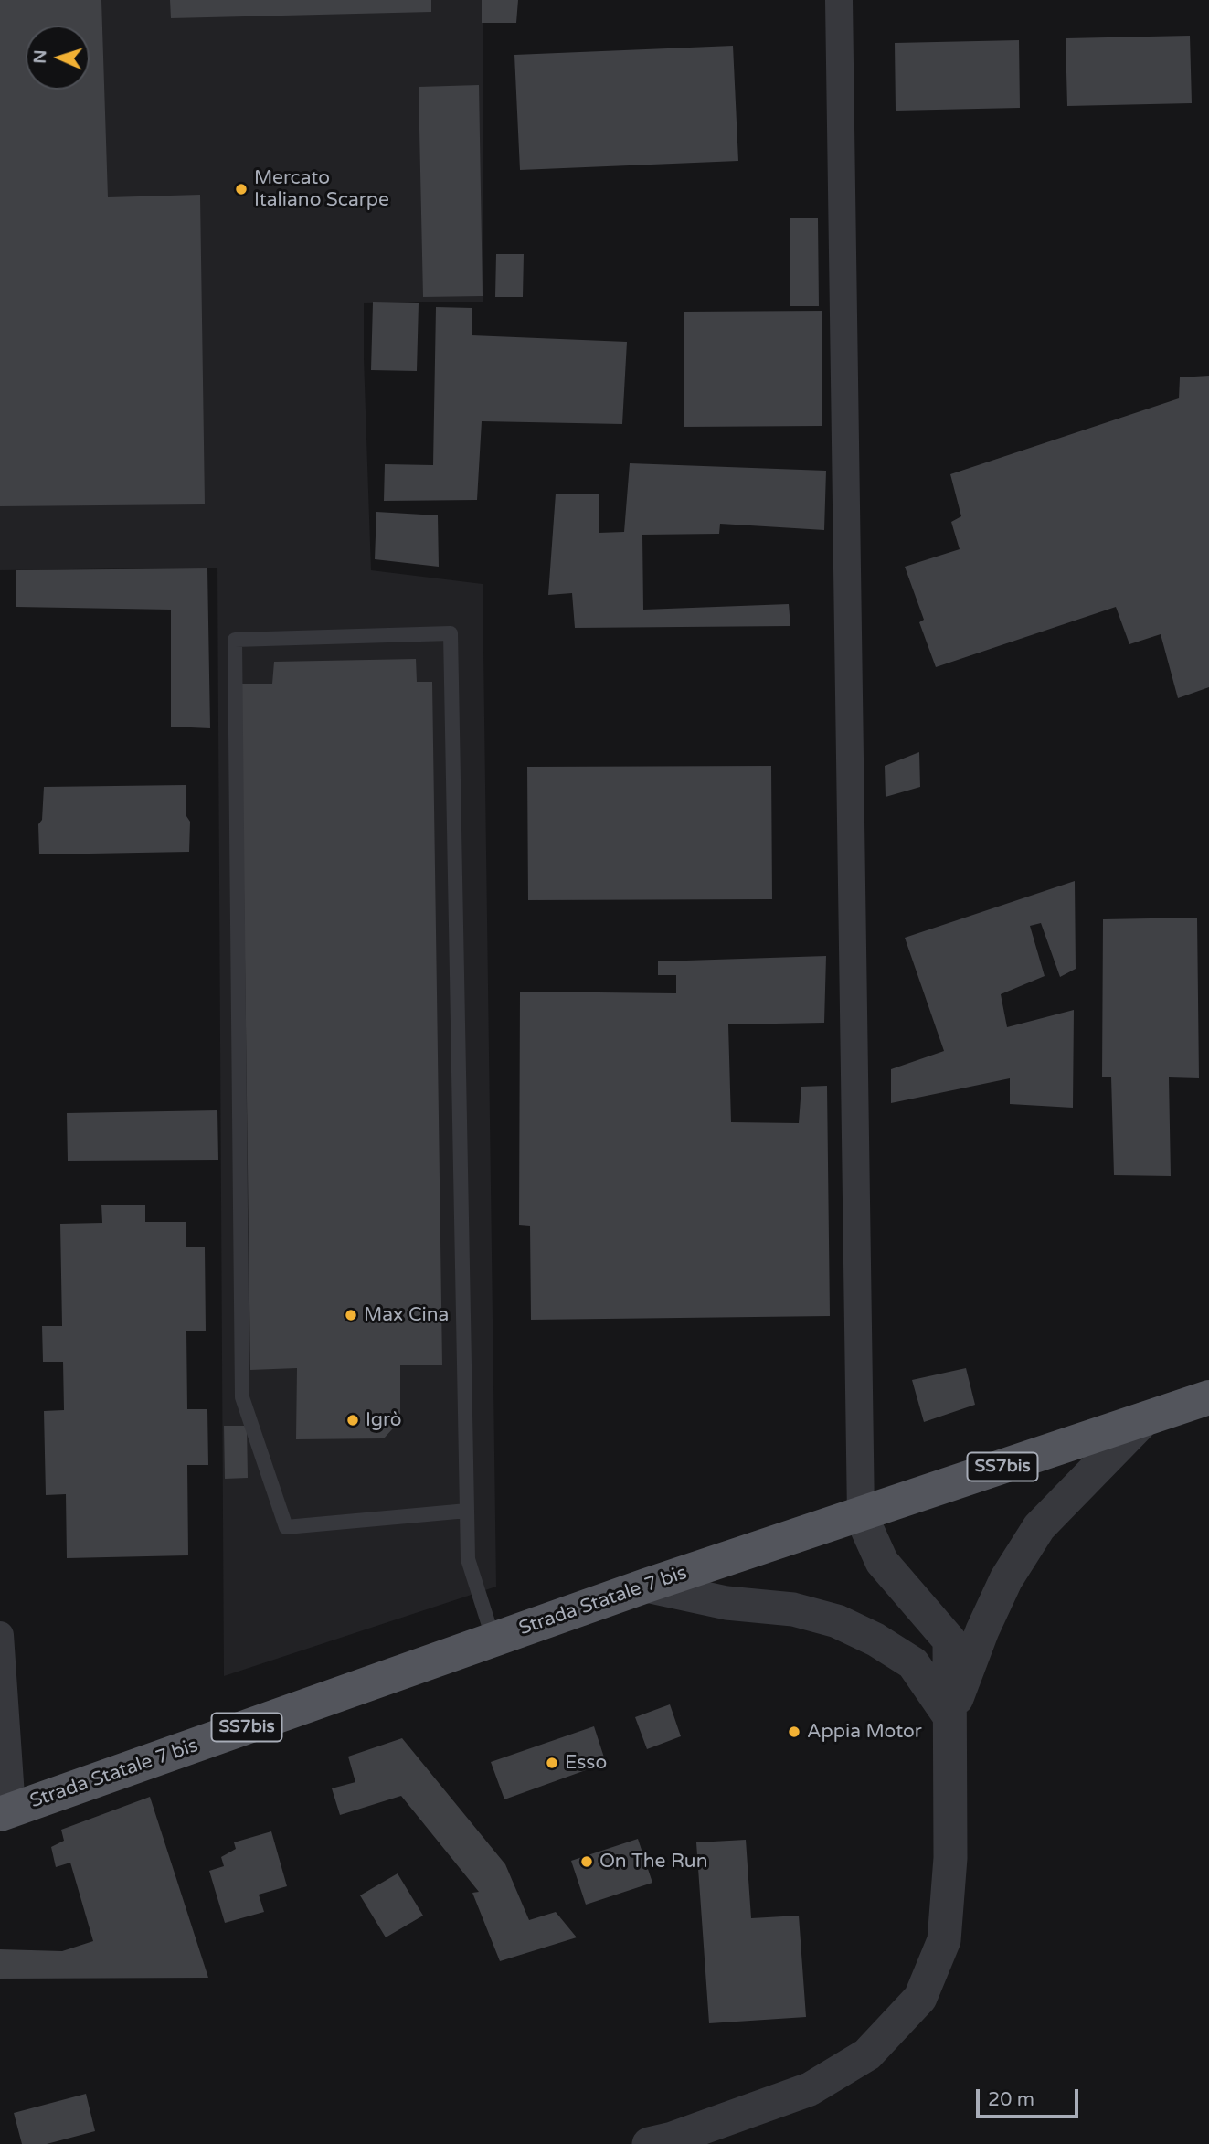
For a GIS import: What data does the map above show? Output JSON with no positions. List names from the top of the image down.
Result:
{
  "streets": {
    "main road": ["SS7bis", "Strada Statale 7 bis"]
  },
  "places": [
    "Mercato Italiano Scarpe",
    "Max Cina",
    "Igrò",
    "Appia Motor",
    "Esso",
    "On The Run"
  ],
  "scale_bar": "20 m",
  "north": "left"
}
